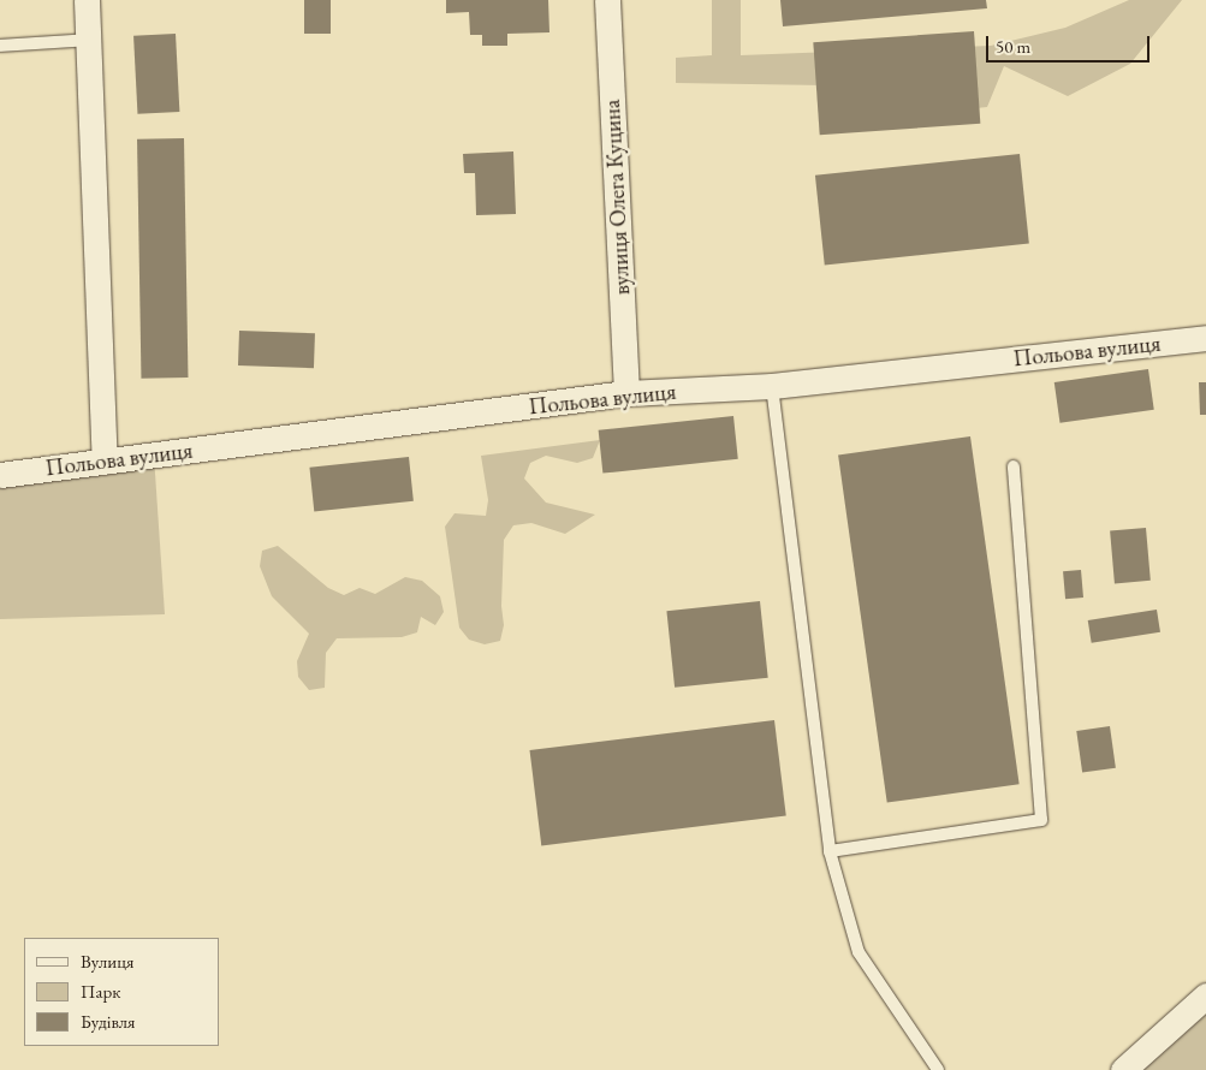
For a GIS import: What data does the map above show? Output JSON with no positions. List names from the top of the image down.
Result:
{
  "streets": {
    "street": ["вулиця Олега Куцина", "Польова вулиця"]
  },
  "crossings": [
    ["вулиця Олега Куцина", "Польова вулиця"]
  ],
  "legend": ["Вулиця", "Парк", "Будівля"],
  "scale_bar": "50 m"
}
